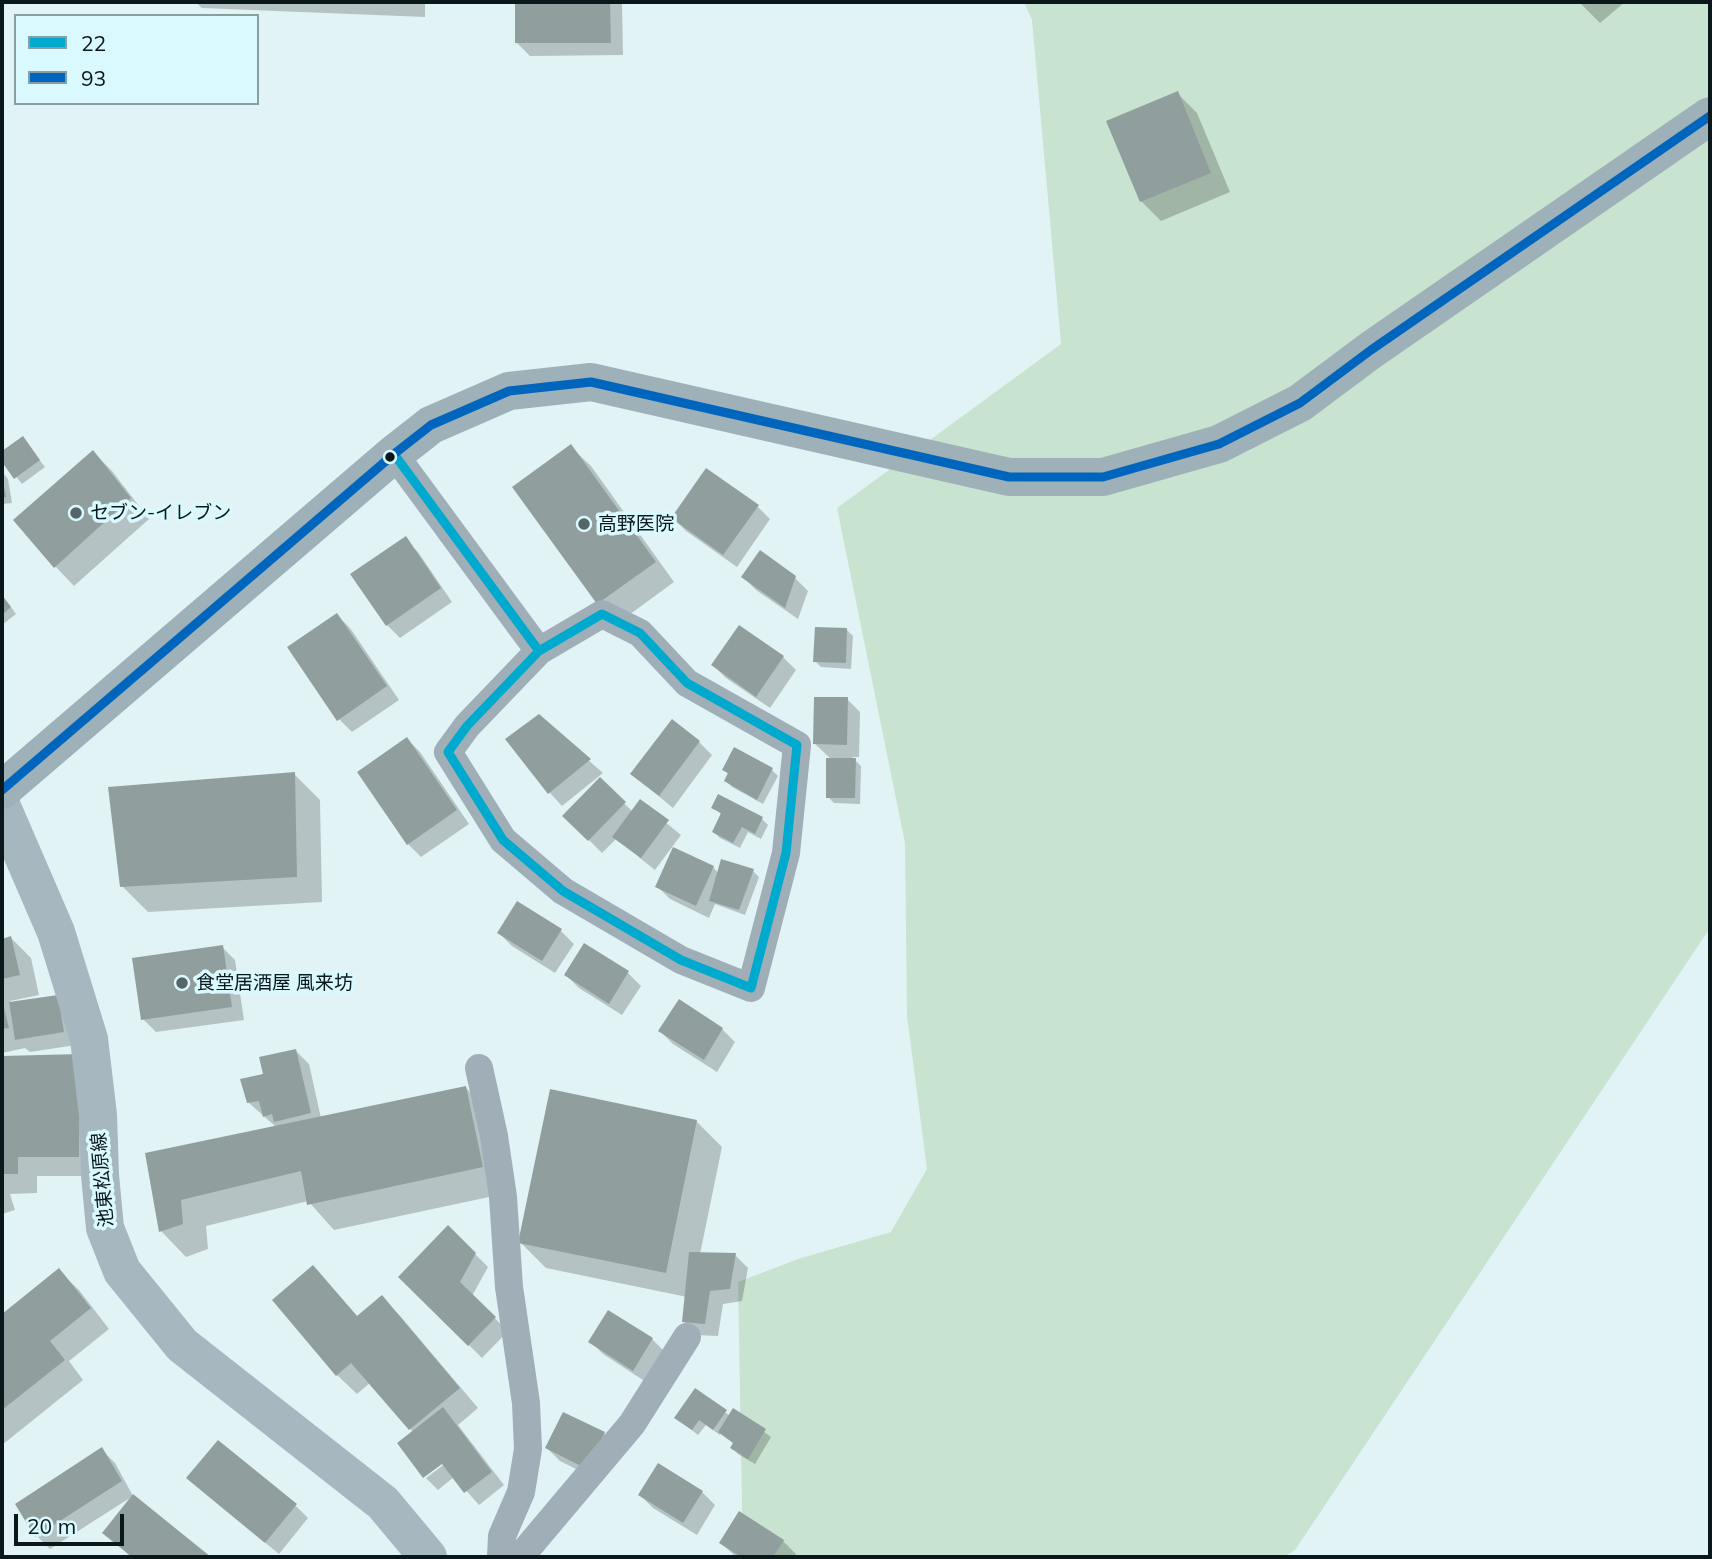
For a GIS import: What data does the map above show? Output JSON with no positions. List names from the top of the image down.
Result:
{
  "streets": {
    "main road": ["池東松原線"]
  },
  "places": ["セブン-イレブン", "高野医院", "食堂居酒屋 風来坊"],
  "lines": ["transit line 93", "transit line 22"],
  "legend": ["22", "93"],
  "scale_bar": "20 m"
}
